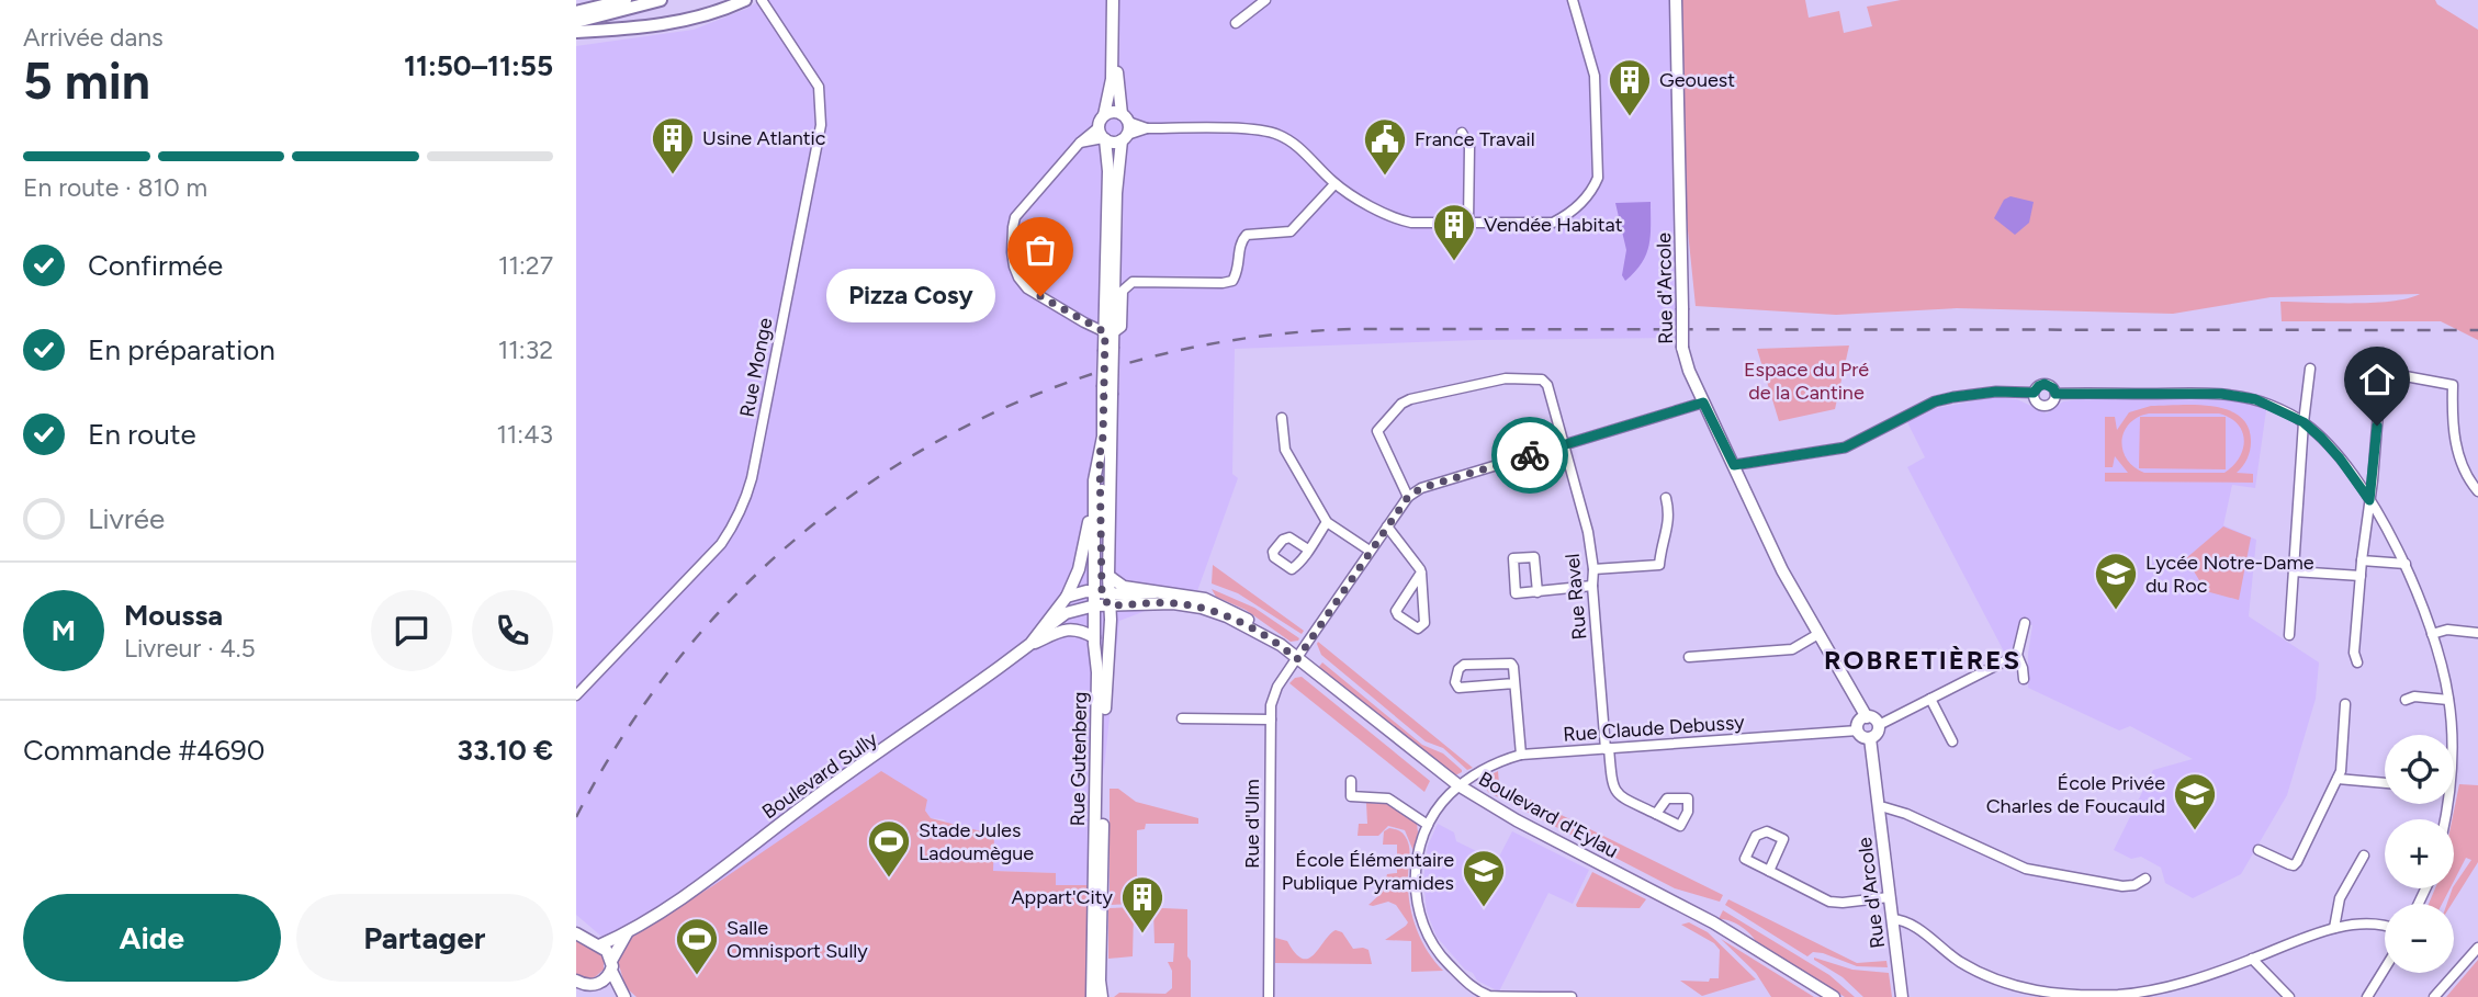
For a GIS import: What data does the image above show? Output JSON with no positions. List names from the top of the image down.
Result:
{
  "streets": {
    "main road": [
      "Rue d'Arcole",
      "Rue Gutenberg",
      "Boulevard Sully",
      "Boulevard d'Eylau"
    ],
    "street": [
      "Rue Monge",
      "Rue Ravel",
      "Rue Claude Debussy",
      "Rue d'Ulm"
    ]
  },
  "crossings": [
    ["Rue d'Arcole", "Rue Claude Debussy"],
    ["Rue Ravel", "Rue Claude Debussy"],
    ["Rue Ravel", "Rue d'Ulm"],
    ["Rue Claude Debussy", "Boulevard d'Eylau"],
    ["Rue Gutenberg", "Boulevard Sully"],
    ["Rue Gutenberg", "Boulevard d'Eylau"],
    ["Boulevard Sully", "Boulevard d'Eylau"],
    ["Boulevard d'Eylau", "Rue d'Ulm"]
  ],
  "districts": ["ROBRETIÈRES"],
  "parks": ["Espace du Pré de la Cantine"],
  "places": {
    "building": [
      "Geouest",
      "Usine Atlantic",
      "Vendée Habitat",
      "Appart'City"
    ],
    "public building": ["France Travail"],
    "other": ["Pizza Cosy"],
    "school or university": ["Lycée Notre-Dame du Roc", "École Privée Charles de Foucauld", "École Élémentaire Publique Pyramides"],
    "sports": ["Stade Jules Ladoumègue", "Salle Omnisport Sully"]
  },
  "page": {
    "heading": ["5 min", "Arrivée dans", "11:50–11:55"],
    "panel": [
      "Moussa",
      "Livreur · 4.5",
      "Commande #4690",
      "33.10 €"
    ],
    "bar": "En route · 810 m",
    "list": [
      ["Confirmée", "11:27"],
      ["En préparation", "11:32"],
      ["En route", "11:43"],
      "Livrée"
    ],
    "bubble": "Pizza Cosy",
    "round": "M",
    "map_buttons": ["+", "−"],
    "buttons": ["Aide", "Partager"]
  }
}
